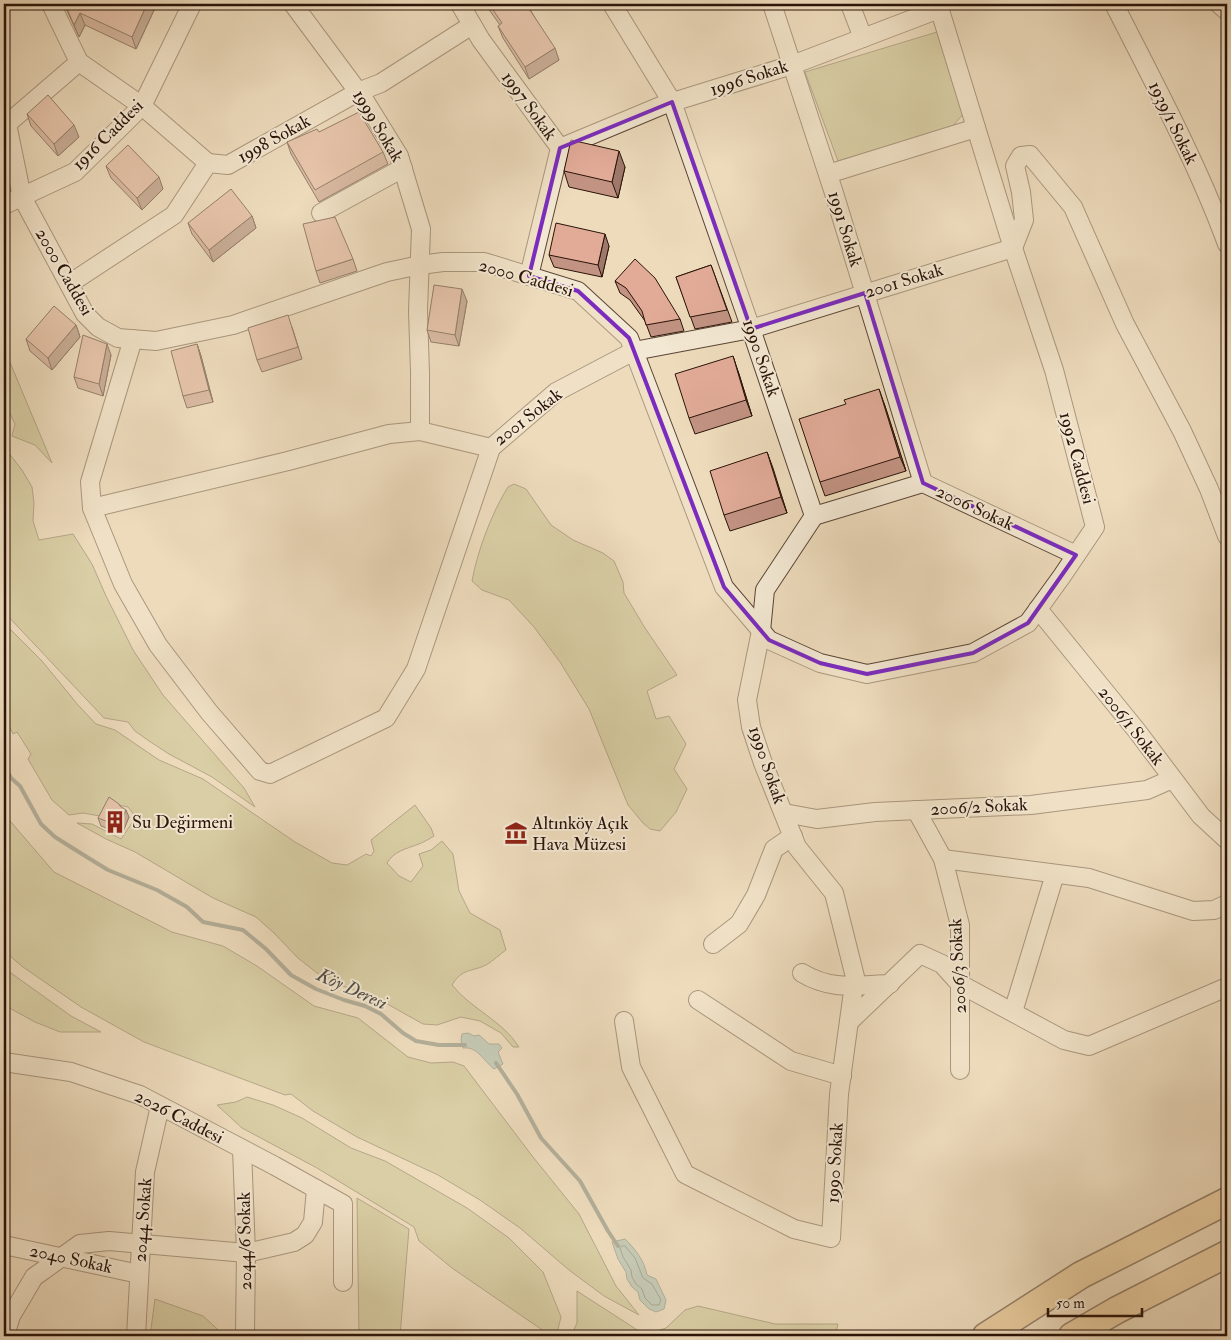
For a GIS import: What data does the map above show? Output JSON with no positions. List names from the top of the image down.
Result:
{
  "streets": {
    "street": [
      "1996 Sokak",
      "1997 Sokak",
      "1939/1 Sokak",
      "1999 Sokak",
      "1916 Caddesi",
      "1998 Sokak",
      "1991 Sokak",
      "2000 Caddesi",
      "2001 Sokak",
      "1990 Sokak",
      "1992 Caddesi",
      "2006 Sokak",
      "2006/1 Sokak",
      "2006/2 Sokak",
      "2006/3 Sokak",
      "2026 Caddesi",
      "2044 Sokak",
      "2044/6 Sokak",
      "2040 Sokak"
    ]
  },
  "crossings": [
    ["1996 Sokak", "1997 Sokak"],
    ["1996 Sokak", "1991 Sokak"],
    ["1996 Sokak", "1990 Sokak"],
    ["1996 Sokak", "1992 Caddesi"],
    ["1997 Sokak", "1998 Sokak"],
    ["1997 Sokak", "2000 Caddesi"],
    ["1999 Sokak", "1998 Sokak"],
    ["1999 Sokak", "2000 Caddesi"],
    ["1999 Sokak", "2001 Sokak"],
    ["1916 Caddesi", "2000 Caddesi"],
    ["1991 Sokak", "2001 Sokak"],
    ["1991 Sokak", "2006 Sokak"],
    ["2000 Caddesi", "2001 Sokak"],
    ["2000 Caddesi", "1990 Sokak"],
    ["2000 Caddesi", "1992 Caddesi"],
    ["2001 Sokak", "1990 Sokak"],
    ["2001 Sokak", "1992 Caddesi"],
    ["1990 Sokak", "1992 Caddesi"],
    ["1990 Sokak", "2006 Sokak"],
    ["1990 Sokak", "2006/2 Sokak"],
    ["1992 Caddesi", "2006 Sokak"],
    ["1992 Caddesi", "2006/1 Sokak"],
    ["2006/1 Sokak", "2006/2 Sokak"],
    ["2006/2 Sokak", "2006/3 Sokak"],
    ["2026 Caddesi", "2044 Sokak"],
    ["2026 Caddesi", "2044/6 Sokak"],
    ["2044 Sokak", "2040 Sokak"]
  ],
  "water": ["Köy Deresi"],
  "places": {
    "building": ["Su Değirmeni"],
    "museum": ["Altınköy Açık Hava Müzesi"]
  },
  "scale_bar": "50 m"
}
